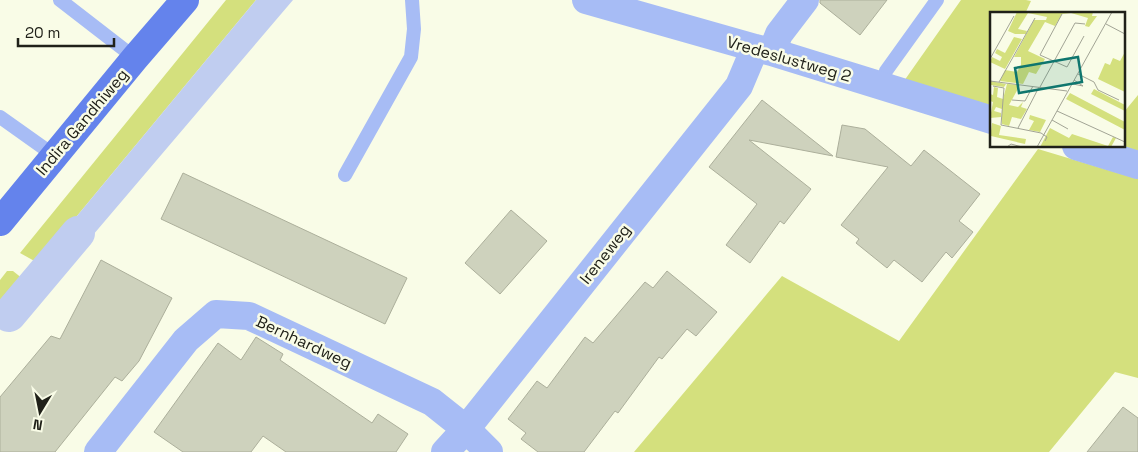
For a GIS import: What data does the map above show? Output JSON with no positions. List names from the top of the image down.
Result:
{
  "streets": {
    "main road": ["Indira Gandhiweg"],
    "street": ["Vredeslustweg 2", "Ireneweg", "Bernhardweg"]
  },
  "crossings": [
    ["Vredeslustweg 2", "Ireneweg"],
    ["Ireneweg", "Bernhardweg"]
  ],
  "scale_bar": "20 m",
  "north": "bottom"
}
